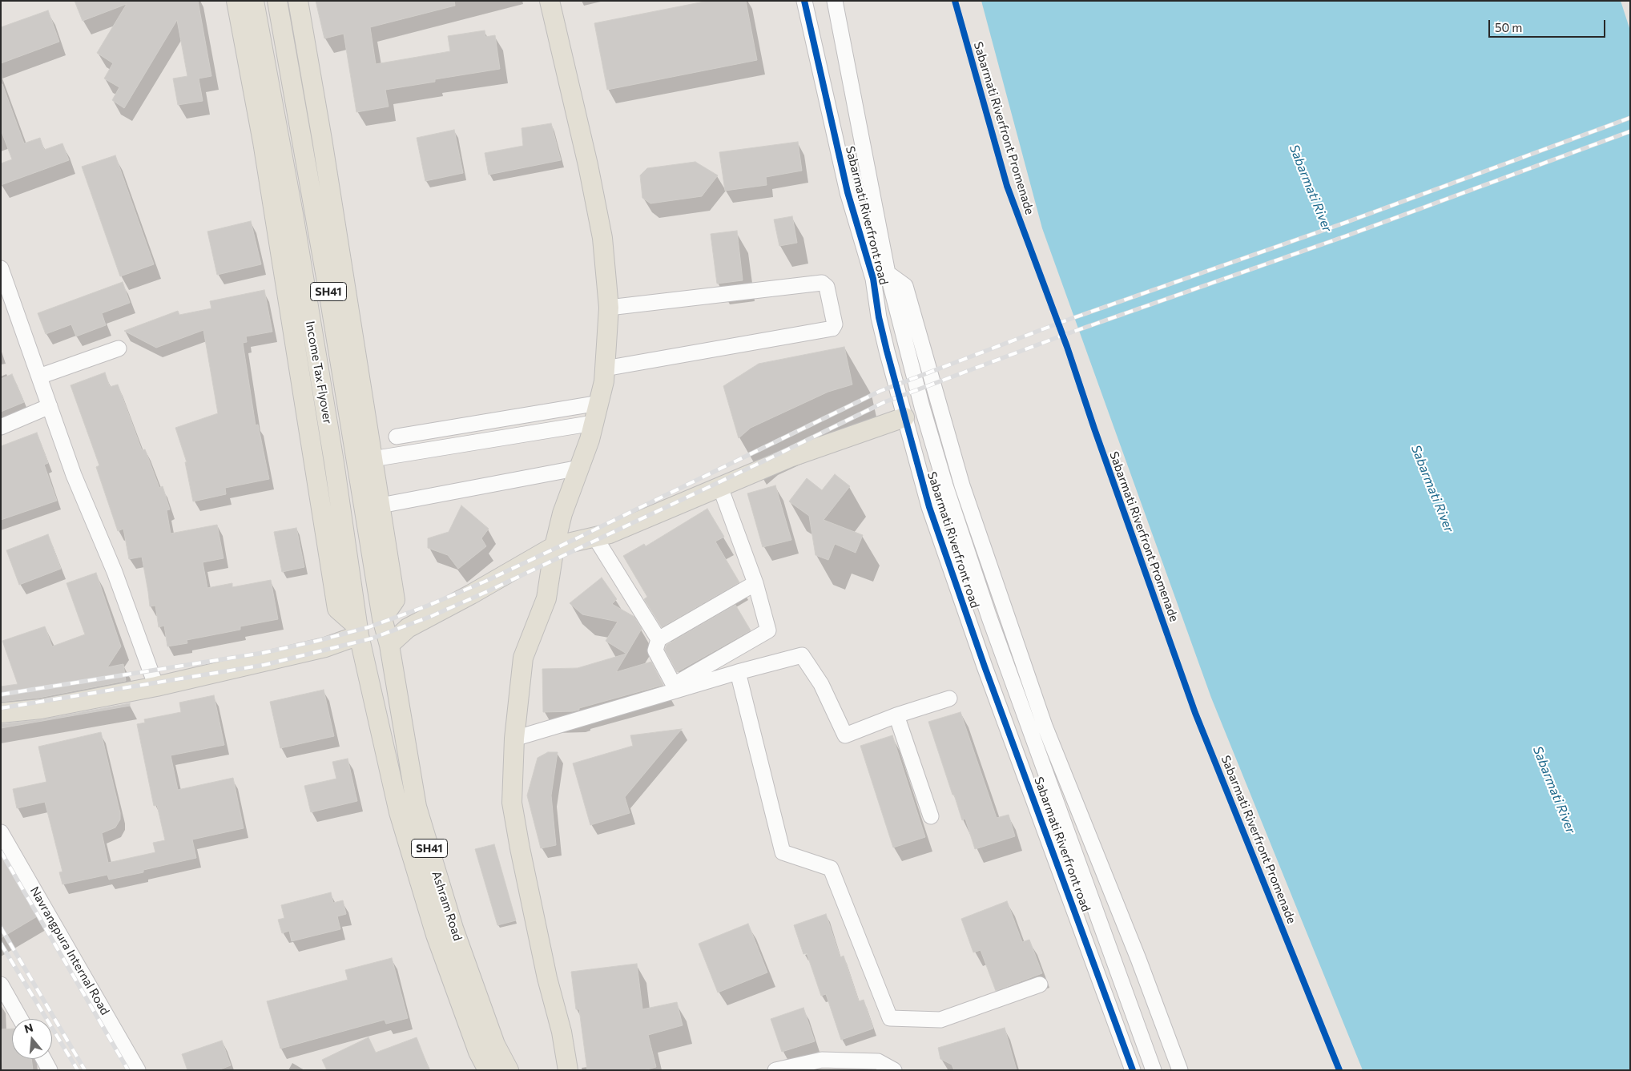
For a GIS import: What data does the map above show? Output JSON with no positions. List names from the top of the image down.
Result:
{
  "streets": {
    "main road": ["SH41", "Income Tax Flyover", "Ashram Road"],
    "street": ["Sabarmati Riverfront road", "Navrangpura Internal Road"],
    "cycle path": ["Sabarmati Riverfront Promenade"]
  },
  "crossings": [
    ["Income Tax Flyover", "Ashram Road"]
  ],
  "water": ["Sabarmati River"],
  "scale_bar": "50 m",
  "north": "top"
}
